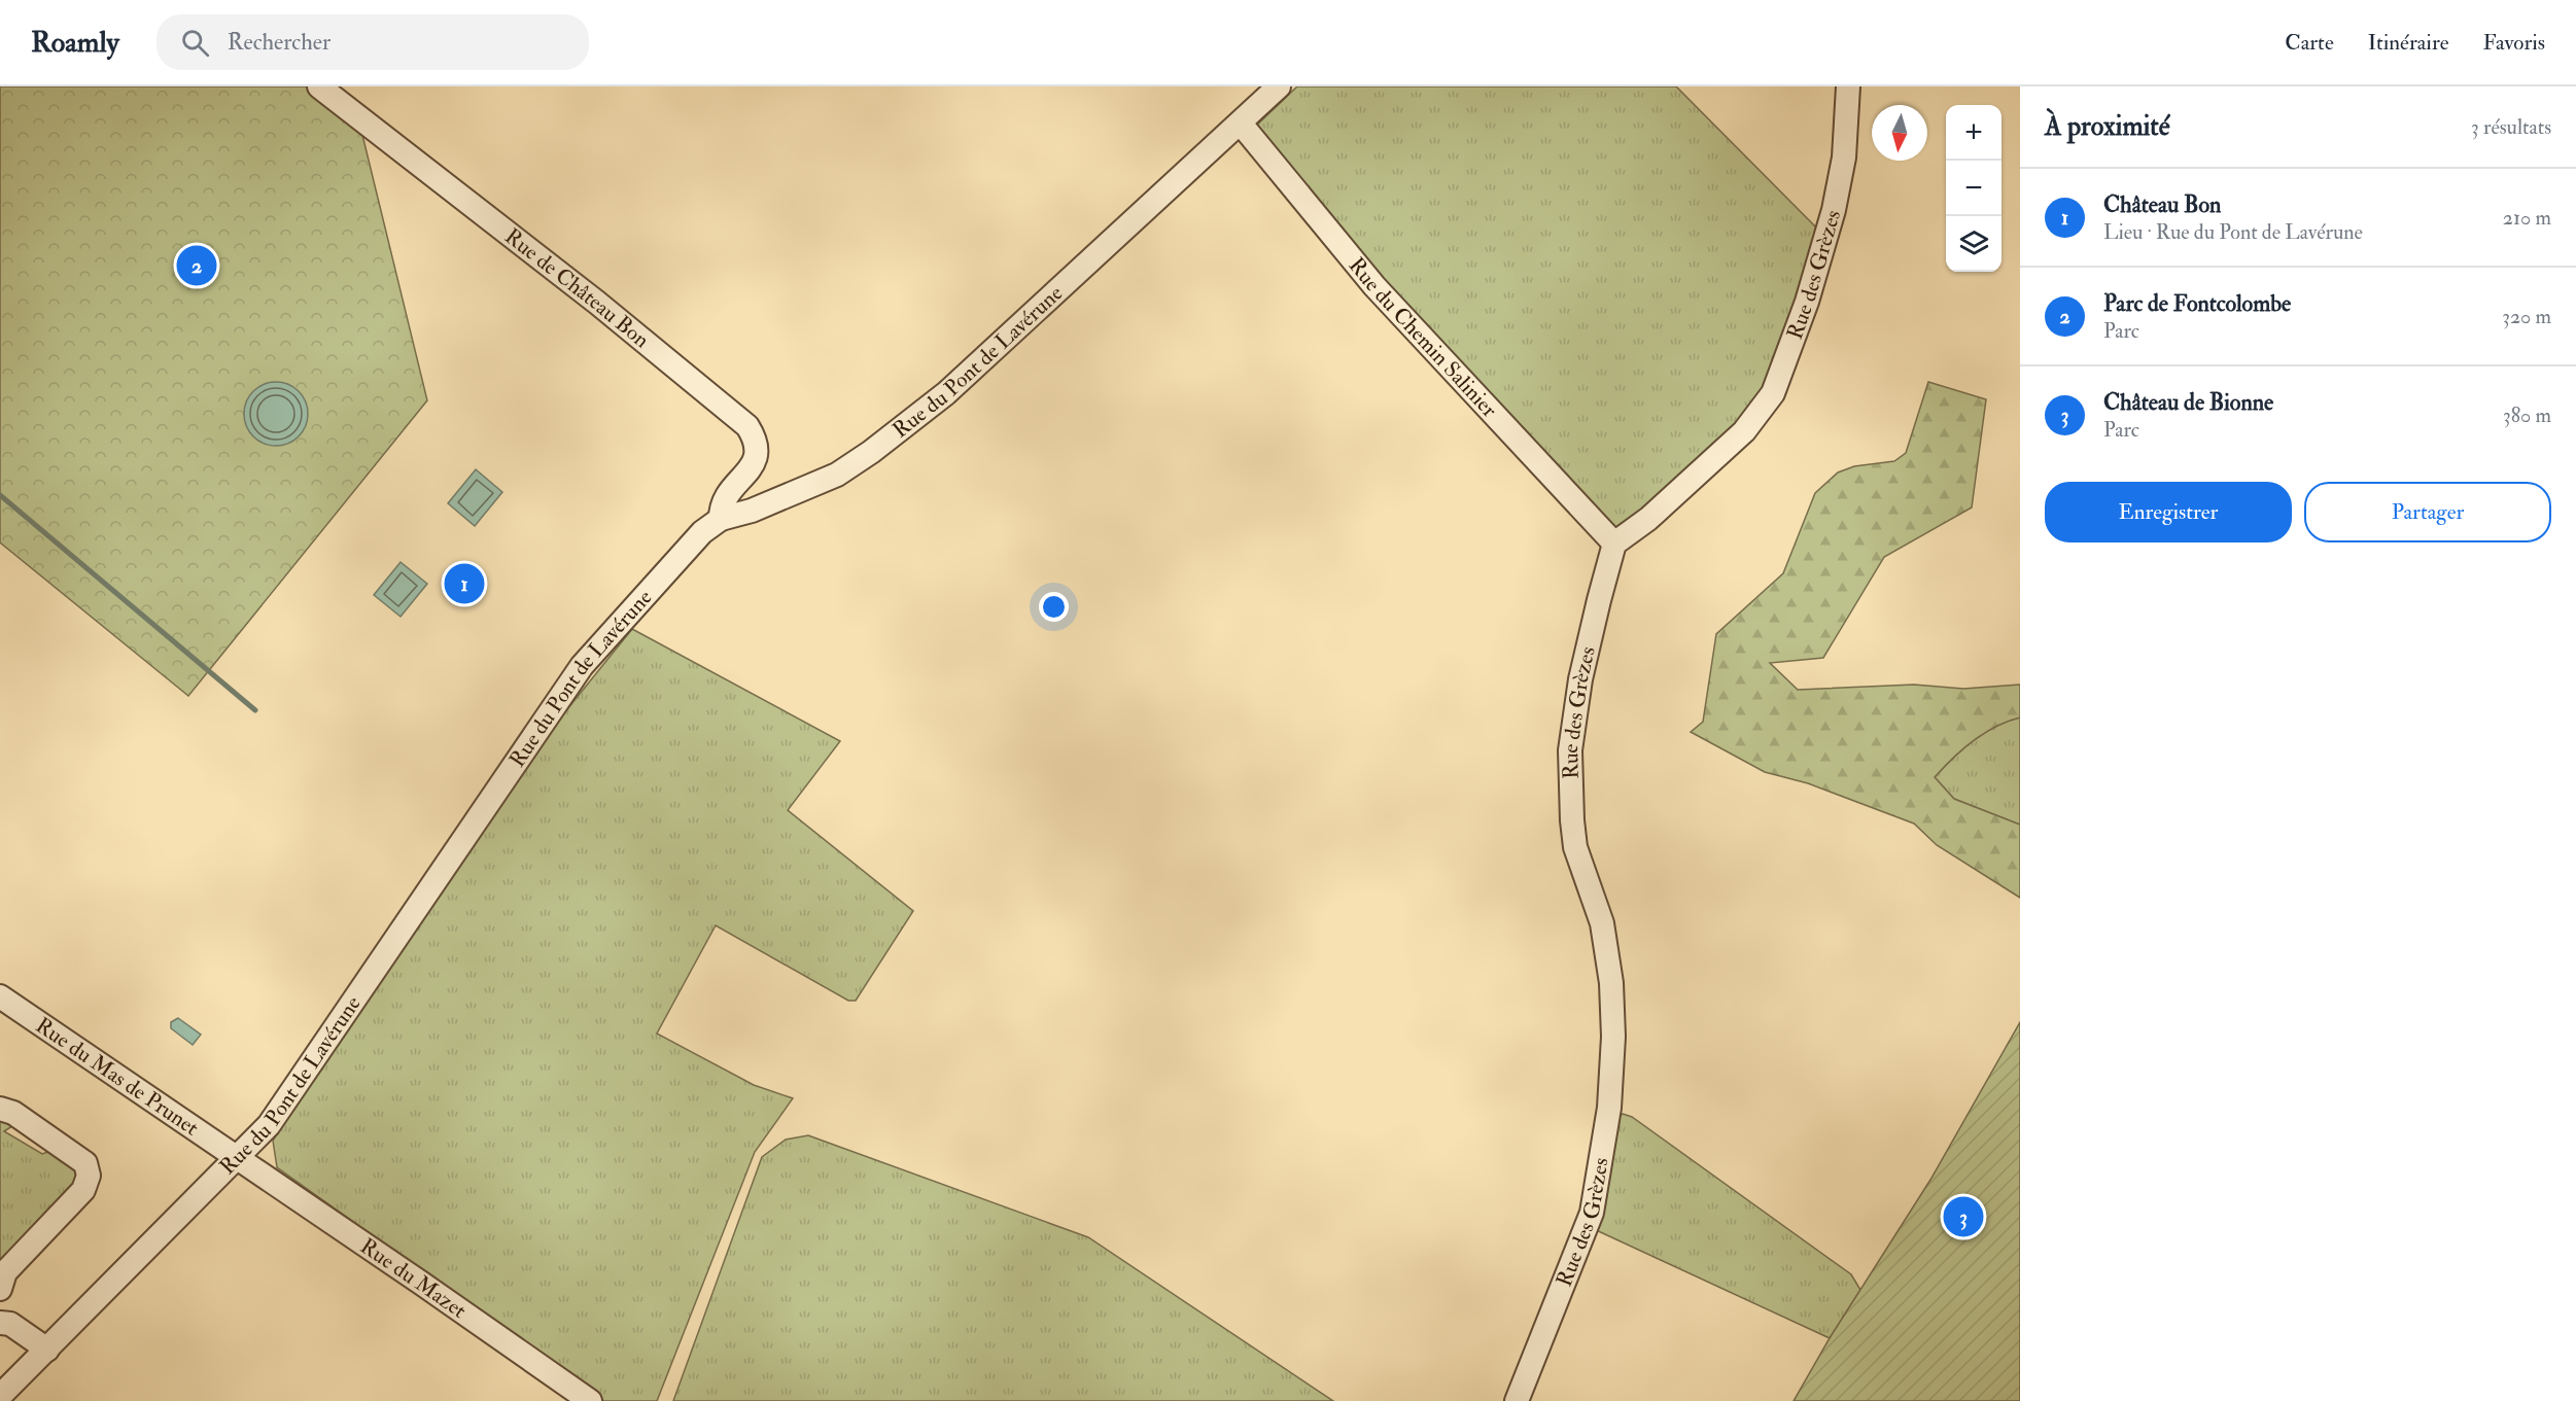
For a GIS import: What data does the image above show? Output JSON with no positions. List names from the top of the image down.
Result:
{
  "streets": {
    "street": [
      "Rue des Grèzes",
      "Rue de Château Bon",
      "Rue du Chemin Salinier",
      "Rue du Pont de Lavérune",
      "Rue du Mas de Prunet",
      "Rue du Mazet"
    ]
  },
  "crossings": [
    ["Rue des Grèzes", "Rue du Chemin Salinier"],
    ["Rue de Château Bon", "Rue du Pont de Lavérune"],
    ["Rue du Chemin Salinier", "Rue du Pont de Lavérune"],
    ["Rue du Pont de Lavérune", "Rue du Mas de Prunet"],
    ["Rue du Pont de Lavérune", "Rue du Mazet"],
    ["Rue du Mas de Prunet", "Rue du Mazet"]
  ],
  "north": "bottom",
  "page": {
    "header": "Roamly",
    "search": "Rechercher",
    "nav": ["Carte", "Itinéraire", "Favoris"],
    "heading": ["À proximité", "3 résultats"],
    "map_buttons": ["+", "−"],
    "list": [
      {
        "mark": "1",
        "name": "Château Bon",
        "note": "Lieu · Rue du Pont de Lavérune",
        "value": "210 m"
      },
      {
        "mark": "2",
        "name": "Parc de Fontcolombe",
        "note": "Parc",
        "value": "320 m"
      },
      {
        "mark": "3",
        "name": "Château de Bionne",
        "note": "Parc",
        "value": "380 m"
      }
    ],
    "pins": ["2", "1", "3"],
    "buttons": ["Enregistrer", "Partager"]
  }
}
